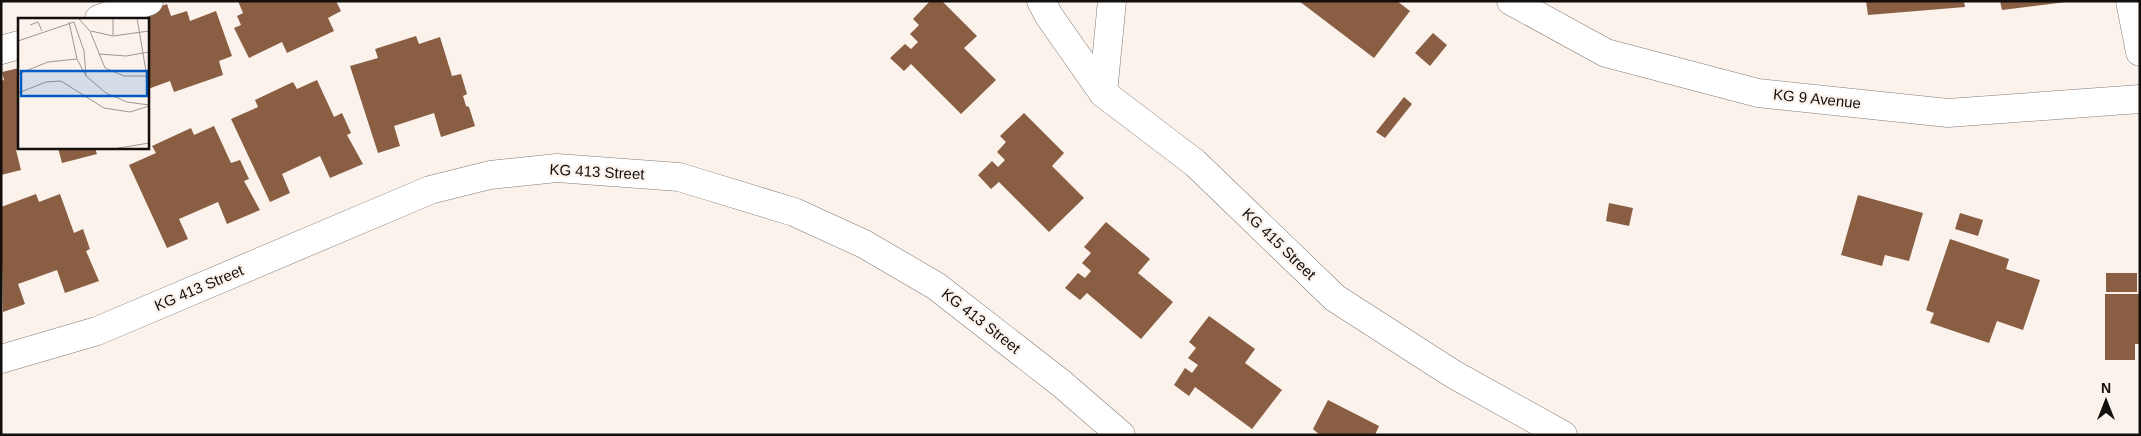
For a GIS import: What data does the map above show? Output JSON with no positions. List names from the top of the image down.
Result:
{
  "streets": {
    "street": ["KG 9 Avenue", "KG 413 Street", "KG 415 Street"]
  },
  "north": "top"
}
